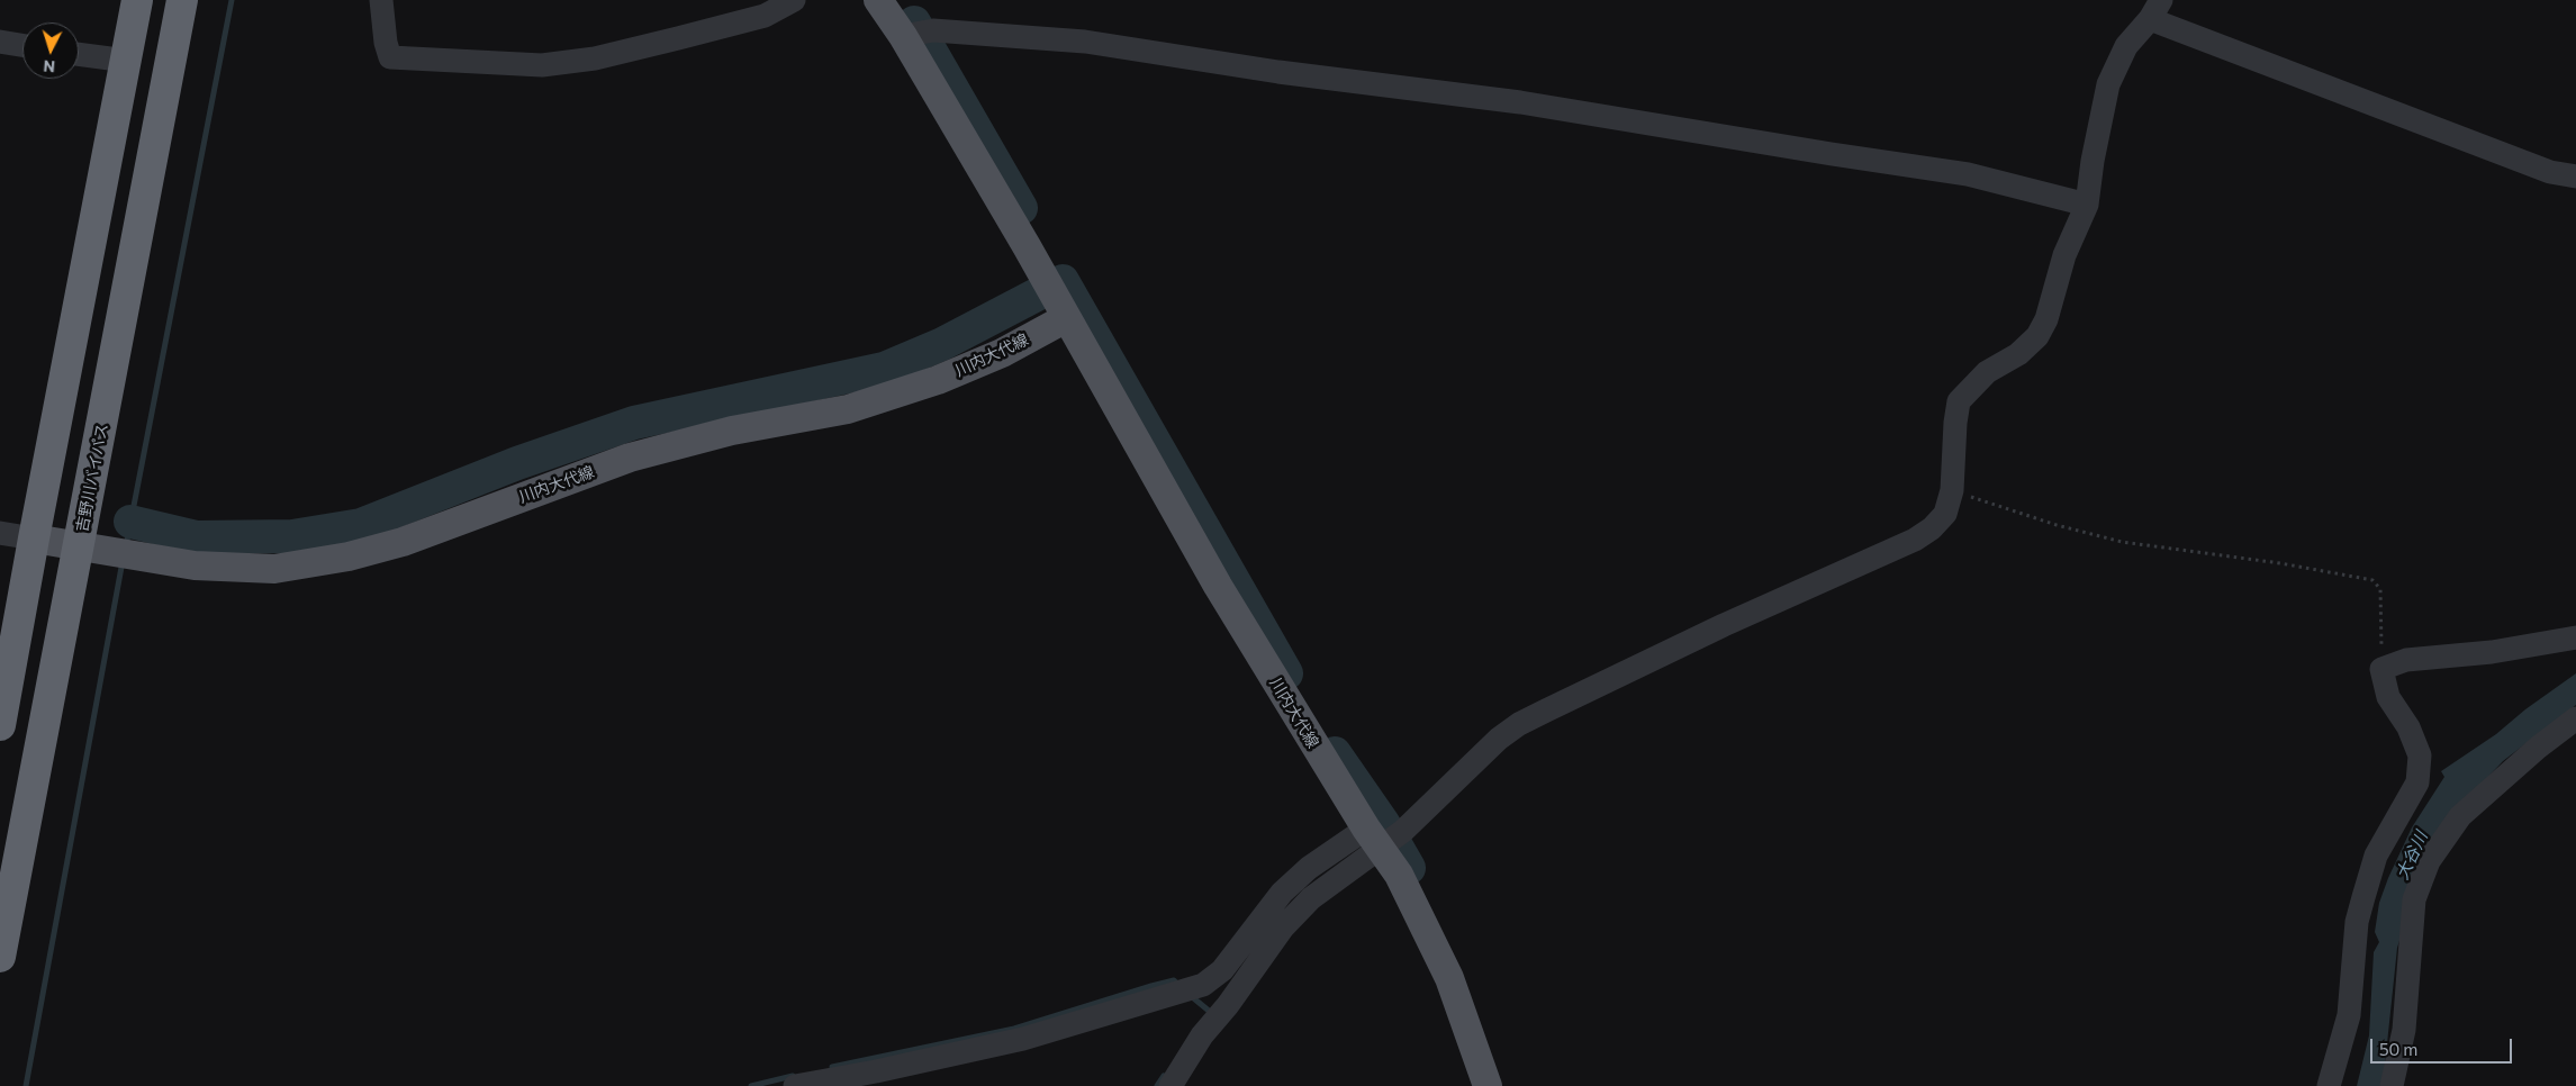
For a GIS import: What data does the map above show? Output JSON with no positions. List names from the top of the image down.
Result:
{
  "streets": {
    "highway": ["吉野川バイパス"],
    "main road": ["川内大代線"]
  },
  "crossings": [
    ["川内大代線", "吉野川バイパス"]
  ],
  "water": ["大谷川"],
  "scale_bar": "50 m",
  "north": "bottom"
}
